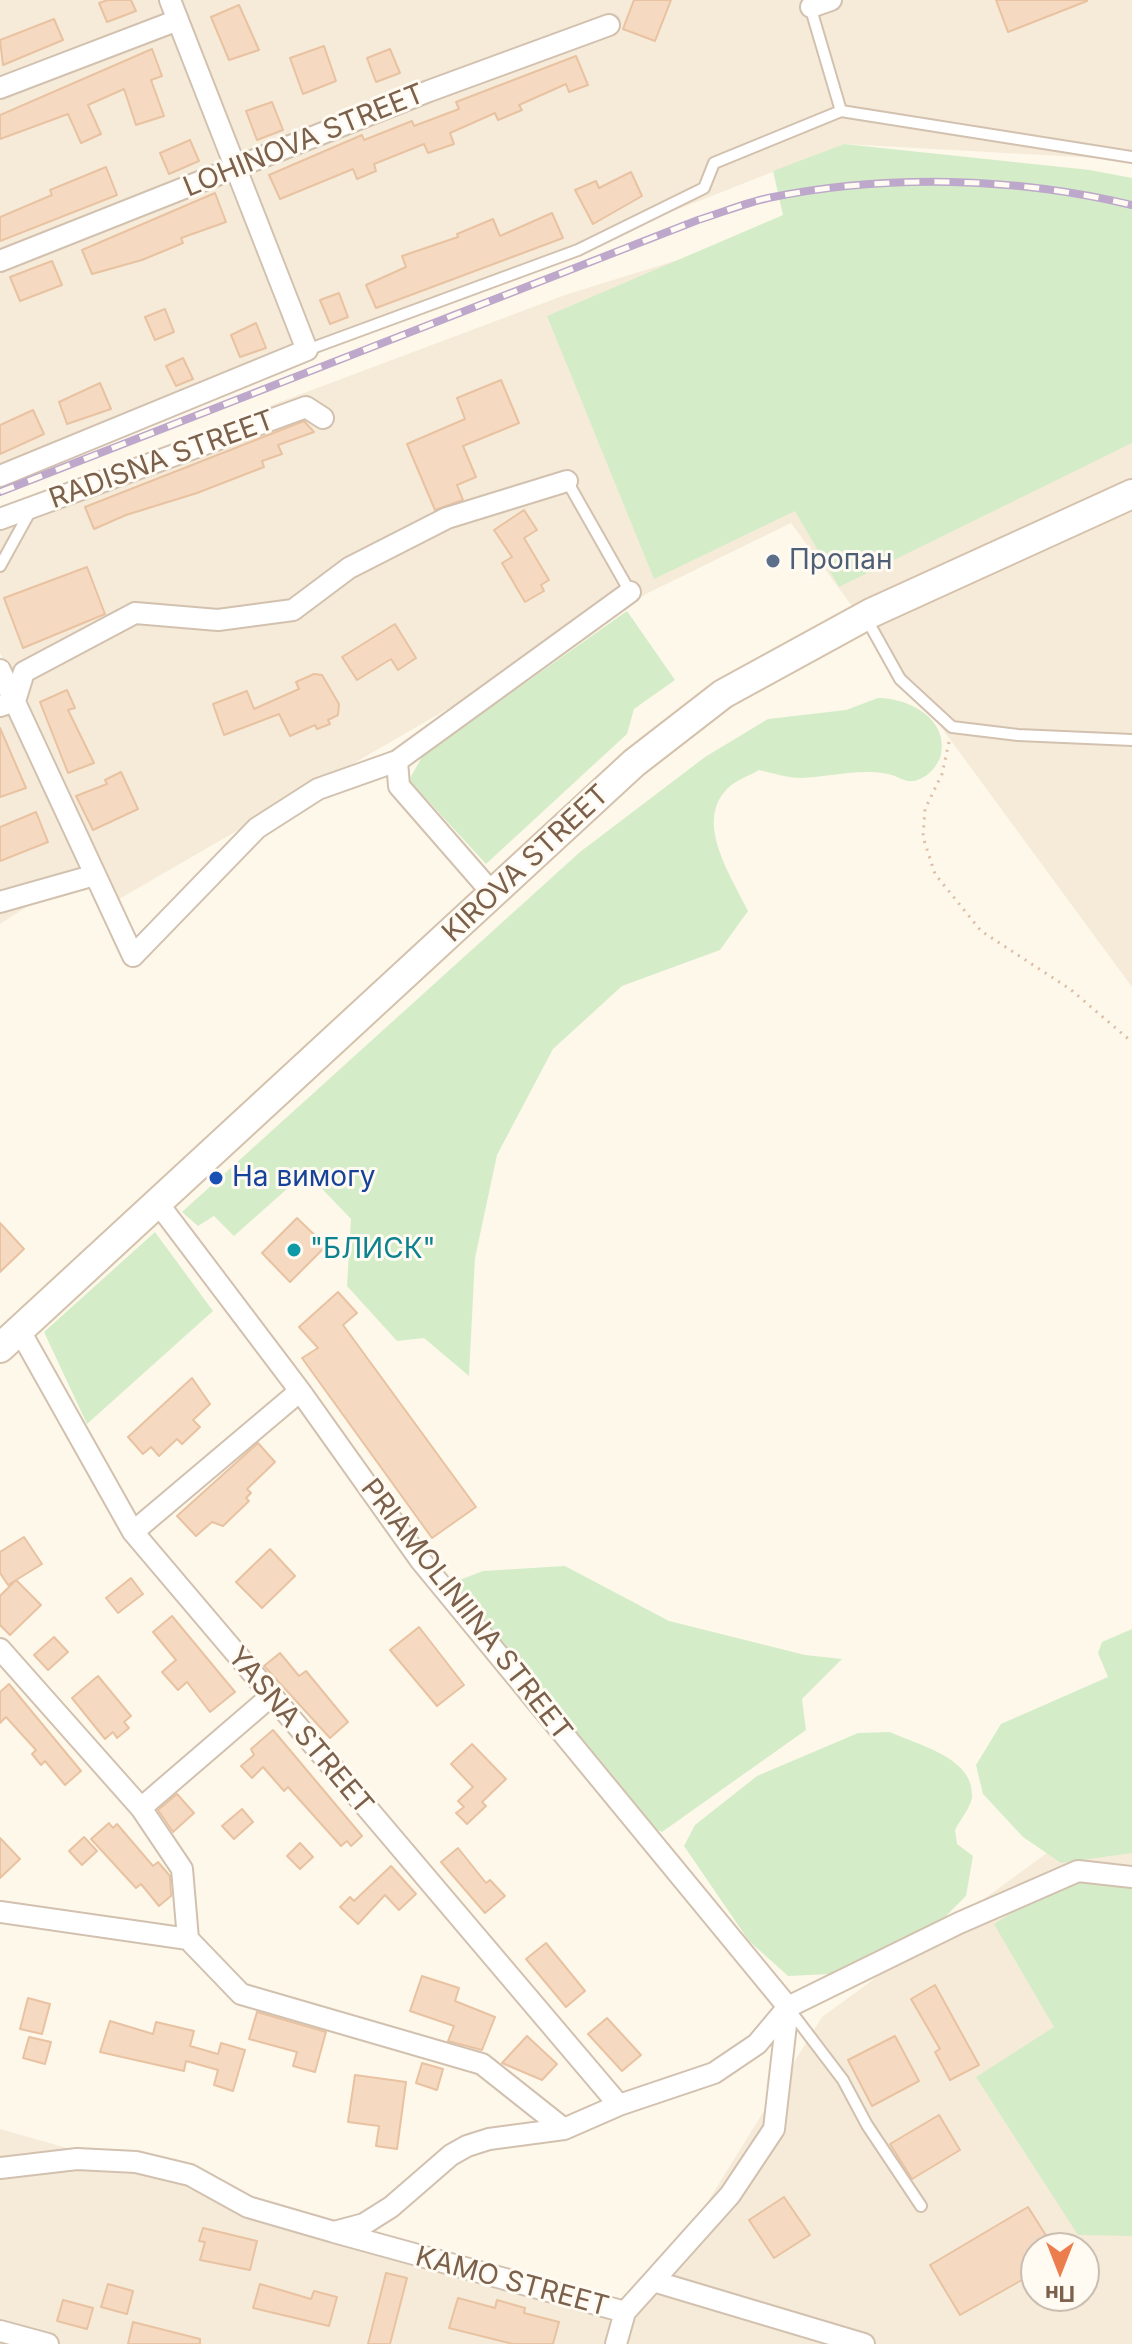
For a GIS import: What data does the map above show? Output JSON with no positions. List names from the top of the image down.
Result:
{
  "streets": {
    "main road": ["KIROVA STREET"],
    "street": [
      "LOHINOVA STREET",
      "RADISNA STREET",
      "PRIAMOLINIINA STREET",
      "YASNA STREET",
      "KAMO STREET"
    ]
  },
  "crossings": [
    ["KIROVA STREET", "PRIAMOLINIINA STREET"],
    ["KIROVA STREET", "YASNA STREET"],
    ["PRIAMOLINIINA STREET", "KAMO STREET"]
  ],
  "places": ["Пропан", "На вимогу", "\"БЛИСК\""],
  "north": "bottom"
}
